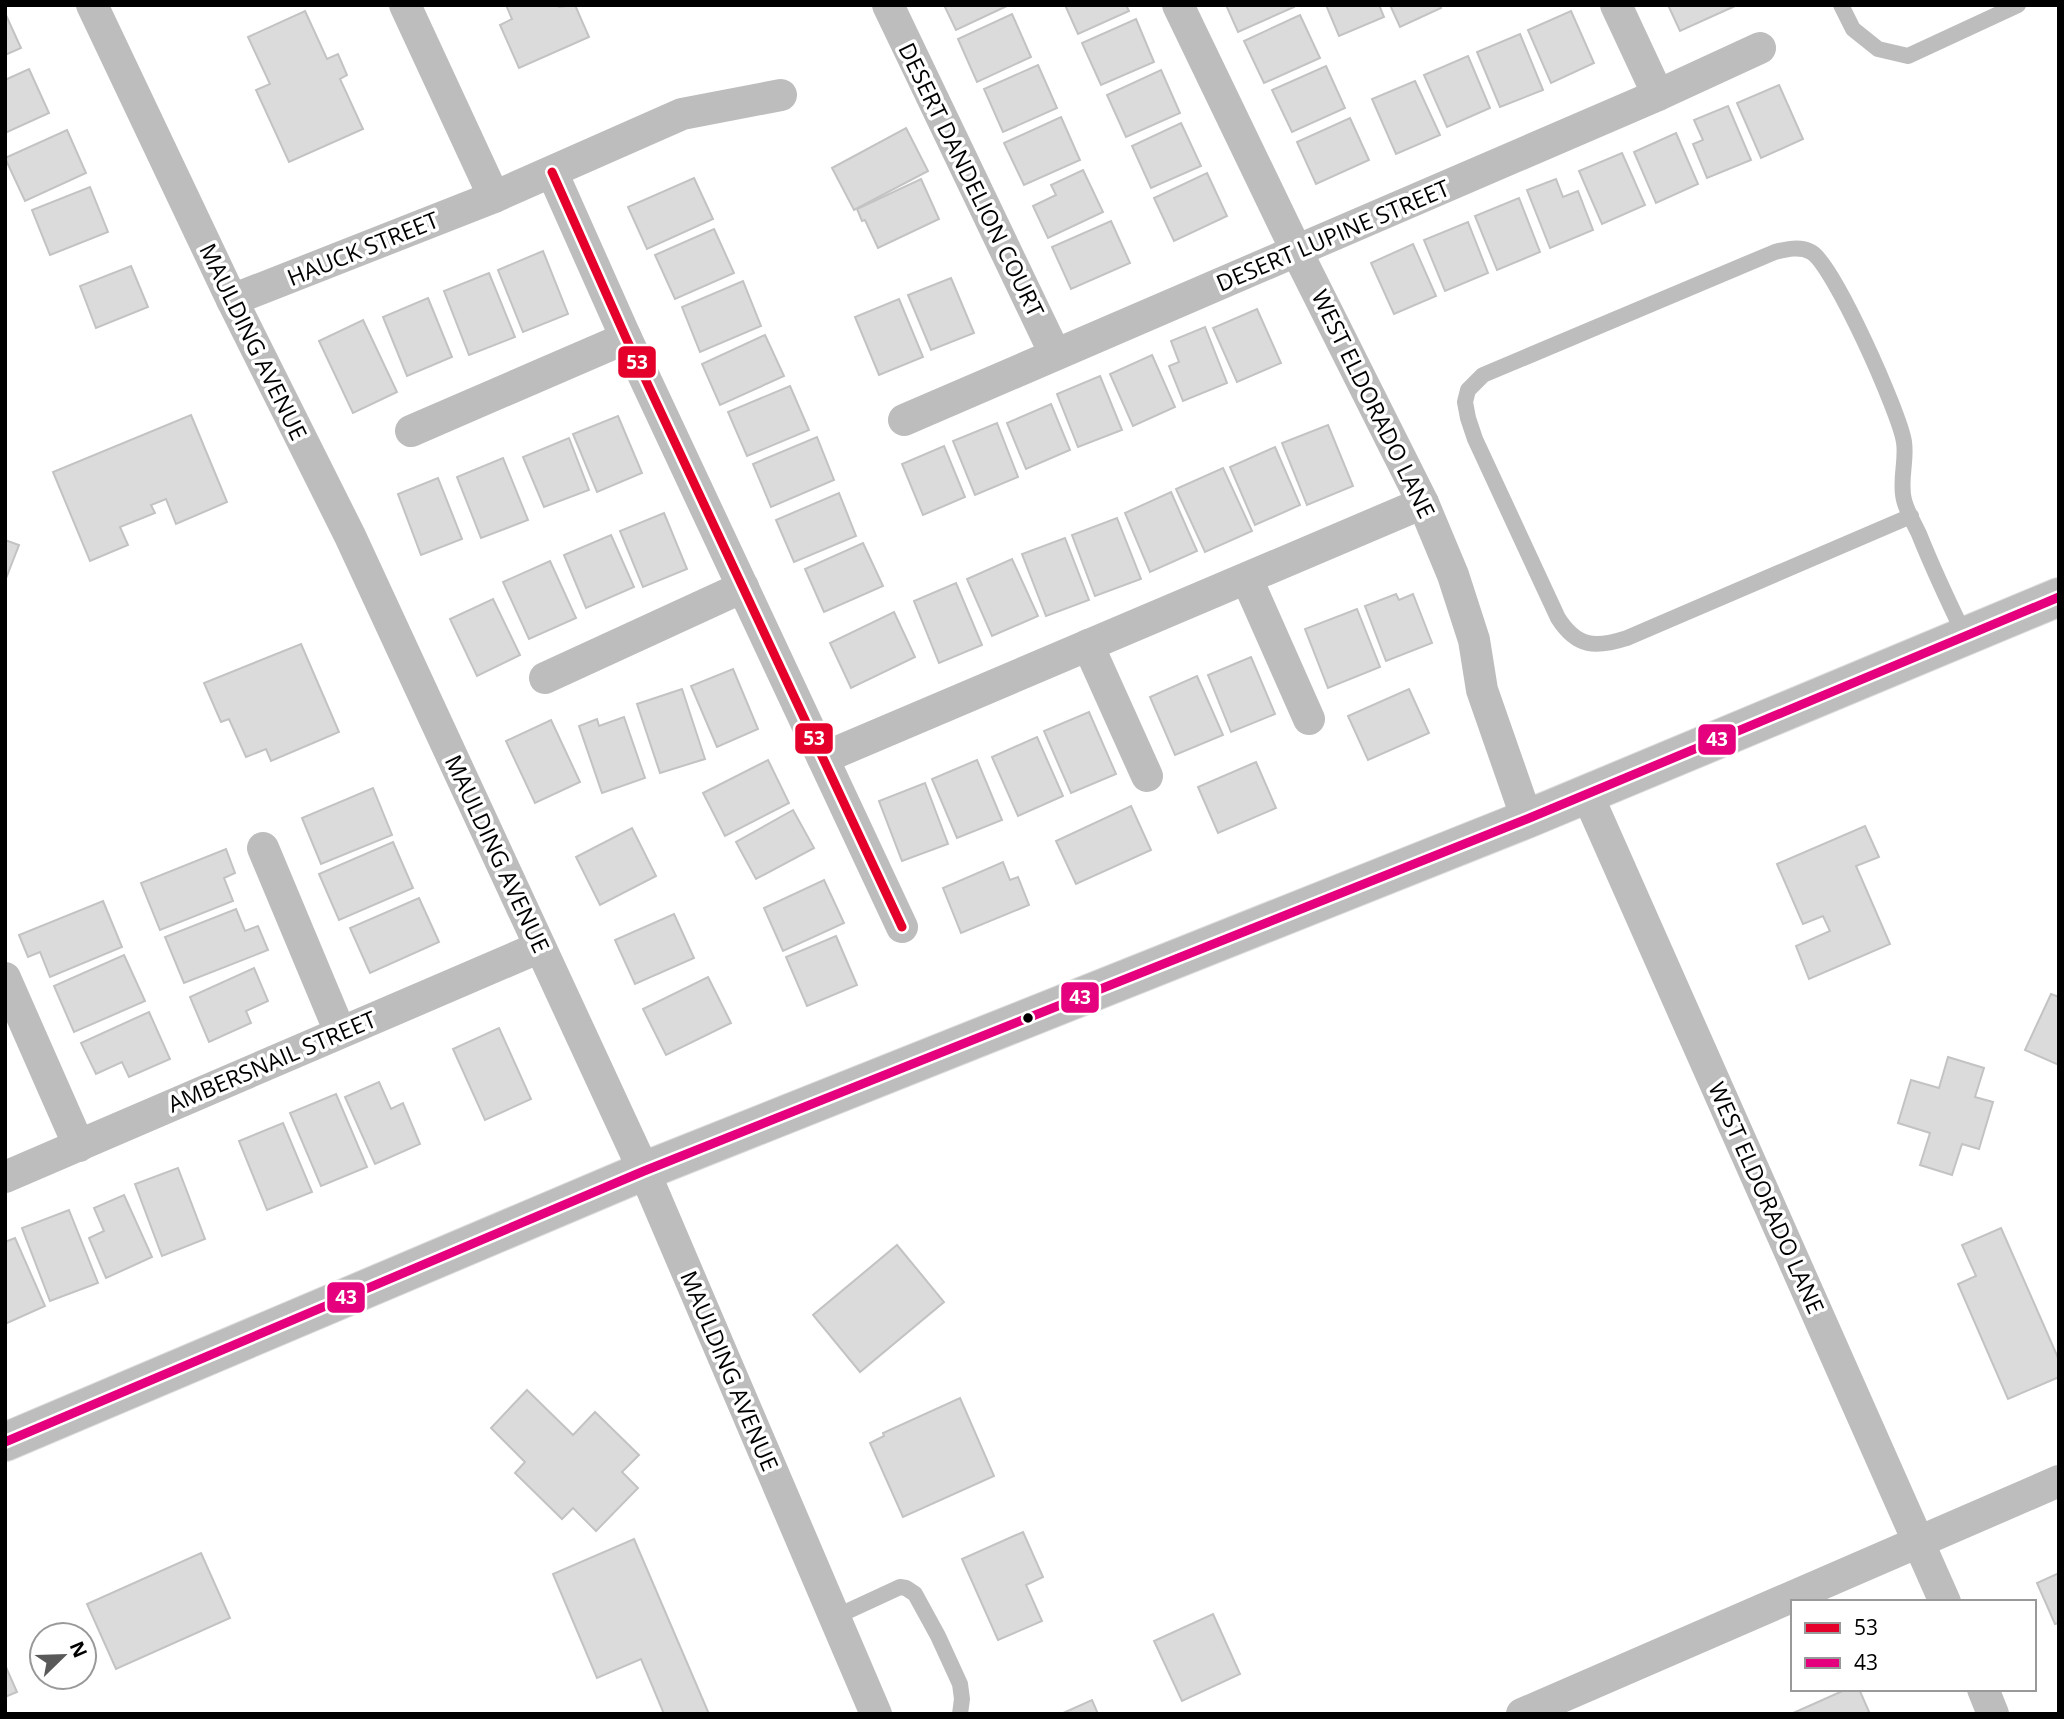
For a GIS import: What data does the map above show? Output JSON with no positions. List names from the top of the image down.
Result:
{
  "streets": {
    "street": [
      "DESERT DANDELION COURT",
      "DESERT LUPINE STREET",
      "HAUCK STREET",
      "MAULDING AVENUE",
      "WEST ELDORADO LANE",
      "AMBERSNAIL STREET"
    ]
  },
  "crossings": [
    ["DESERT DANDELION COURT", "DESERT LUPINE STREET"],
    ["DESERT LUPINE STREET", "WEST ELDORADO LANE"],
    ["HAUCK STREET", "MAULDING AVENUE"],
    ["MAULDING AVENUE", "AMBERSNAIL STREET"]
  ],
  "lines": ["transit line 53", "transit line 43"],
  "legend": ["53", "43"],
  "north": "top right"
}
